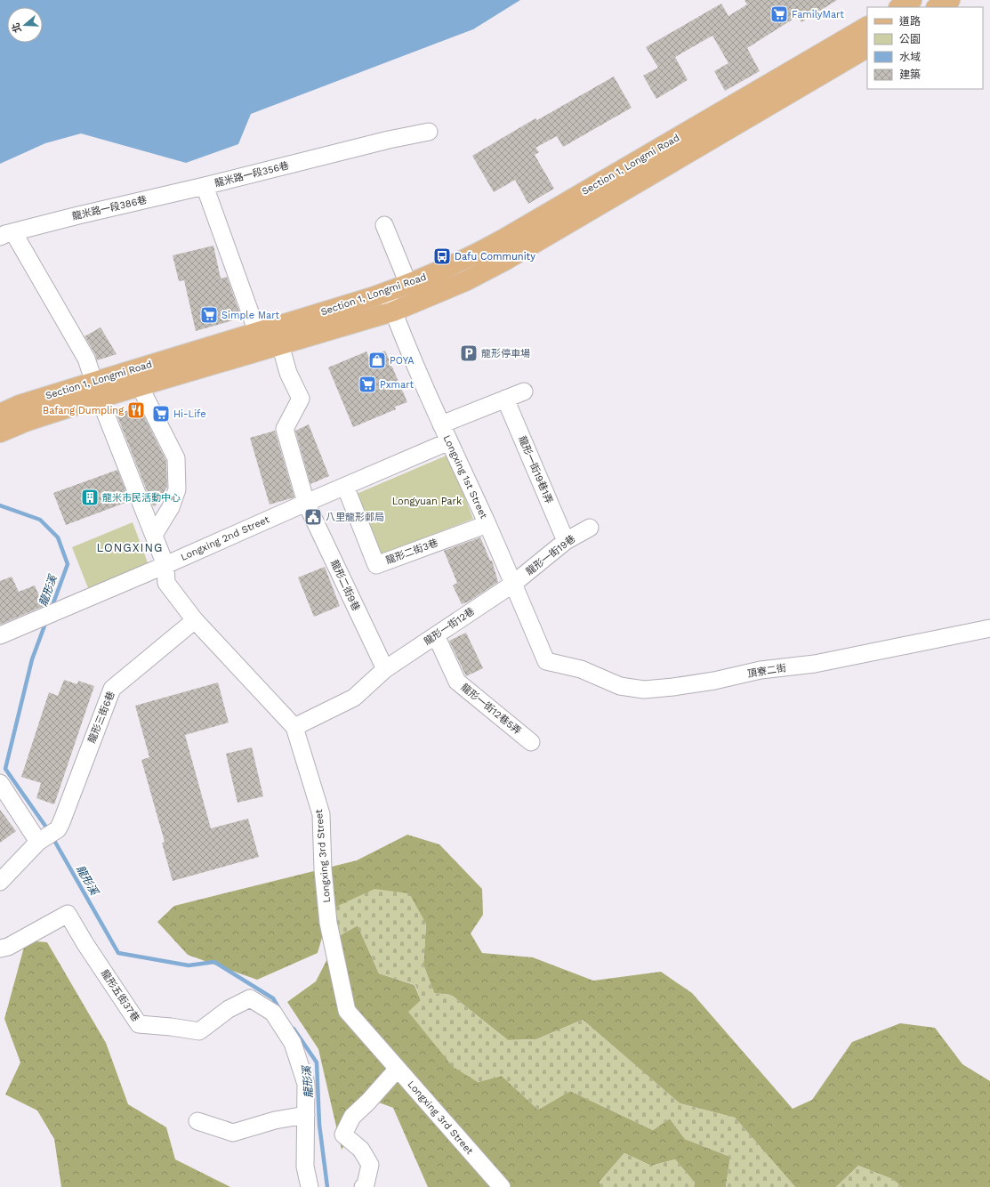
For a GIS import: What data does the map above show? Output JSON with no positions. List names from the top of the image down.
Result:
{
  "streets": {
    "main road": ["Section 1, Longmi Road"],
    "street": [
      "龍米路一段356巷",
      "龍米路一段386巷",
      "龍形一街19巷1弄",
      "Longxing 1st Street",
      "Longxing 2nd Street",
      "龍形二街3巷",
      "龍形一街19巷",
      "龍形二街9巷",
      "龍形一街12巷",
      "頂寮二街",
      "龍形一街12巷5弄",
      "龍形三街6巷",
      "Longxing 3rd Street",
      "龍形五街37巷"
    ]
  },
  "crossings": [
    ["Section 1, Longmi Road", "龍米路一段356巷"],
    ["Section 1, Longmi Road", "龍米路一段386巷"],
    ["Section 1, Longmi Road", "Longxing 1st Street"],
    ["Section 1, Longmi Road", "龍形二街9巷"],
    ["Section 1, Longmi Road", "Longxing 3rd Street"],
    ["龍米路一段356巷", "龍米路一段386巷"],
    ["龍米路一段386巷", "Longxing 3rd Street"],
    ["龍形一街19巷1弄", "龍形一街19巷"],
    ["Longxing 1st Street", "Longxing 2nd Street"],
    ["Longxing 1st Street", "龍形二街3巷"],
    ["Longxing 1st Street", "龍形一街19巷"],
    ["Longxing 1st Street", "龍形一街12巷"],
    ["Longxing 1st Street", "頂寮二街"],
    ["Longxing 2nd Street", "龍形二街3巷"],
    ["Longxing 2nd Street", "龍形二街9巷"],
    ["Longxing 2nd Street", "Longxing 3rd Street"],
    ["龍形一街19巷", "龍形一街12巷"],
    ["龍形二街9巷", "龍形一街12巷"],
    ["龍形一街12巷", "龍形一街12巷5弄"],
    ["龍形一街12巷", "Longxing 3rd Street"],
    ["龍形三街6巷", "Longxing 3rd Street"]
  ],
  "districts": ["LONGXING"],
  "water": ["龍形溪"],
  "parks": ["Longyuan Park"],
  "places": {
    "supermarket": [
      "FamilyMart",
      "Simple Mart",
      "Pxmart",
      "Hi-Life"
    ],
    "bus stop": ["Dafu Community"],
    "parking": ["龍形停車場"],
    "shop": ["POYA"],
    "restaurant": ["Bafang Dumpling"],
    "building": ["龍米市民活動中心"],
    "public building": ["八里龍形郵局"]
  },
  "legend": [
    "道路",
    "公園",
    "水域",
    "建築"
  ],
  "north": "left"
}
